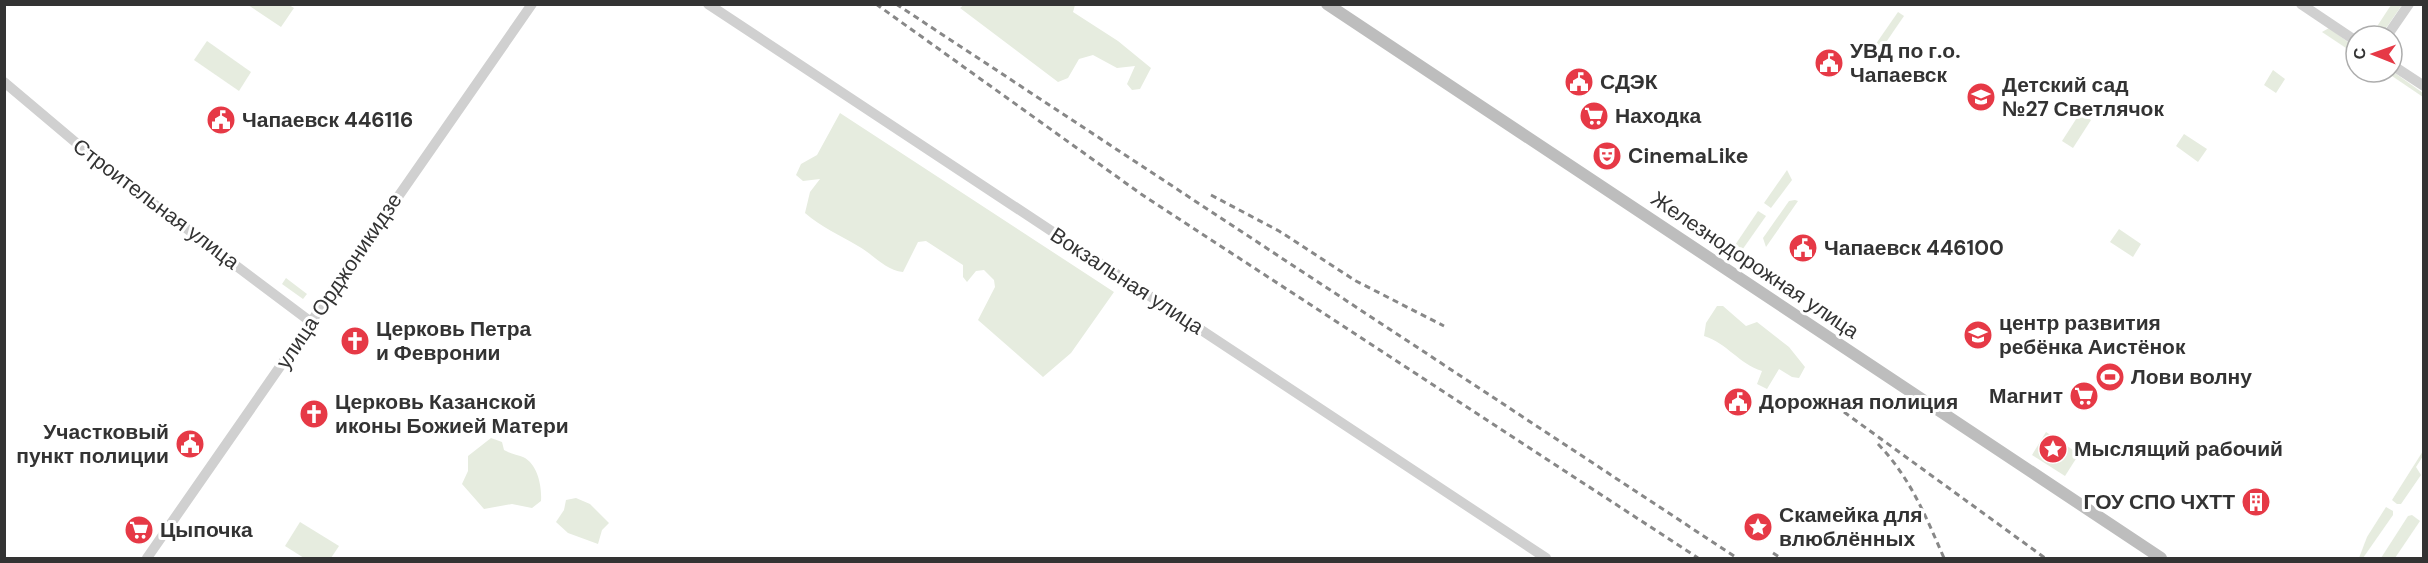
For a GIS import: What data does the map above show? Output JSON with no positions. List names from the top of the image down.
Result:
{
  "streets": {
    "main road": ["Железнодорожная улица"],
    "street": ["Строительная улица", "улица Орджоникидзе", "Вокзальная улица"]
  },
  "crossings": [
    ["Строительная улица", "улица Орджоникидзе"]
  ],
  "places": {
    "public building": [
      "УВД по г.о. Чапаевск",
      "СДЭК",
      "Чапаевск 446116",
      "Чапаевск 446100",
      "Дорожная полиция",
      "Участковый пункт полиции"
    ],
    "school or university": ["Детский сад №27 Светлячок", "центр развития ребёнка Аистёнок"],
    "supermarket": ["Находка", "Магнит", "Цыпочка"],
    "theatre": ["CinemaLike"],
    "church": ["Церковь Петра и Февронии", "Церковь Казанской иконы Божией Матери"],
    "sports": ["Лови волну"],
    "place": ["Мыслящий рабочий", "Скамейка для влюблённых"],
    "building": ["ГОУ СПО ЧХТТ"]
  },
  "north": "left"
}
